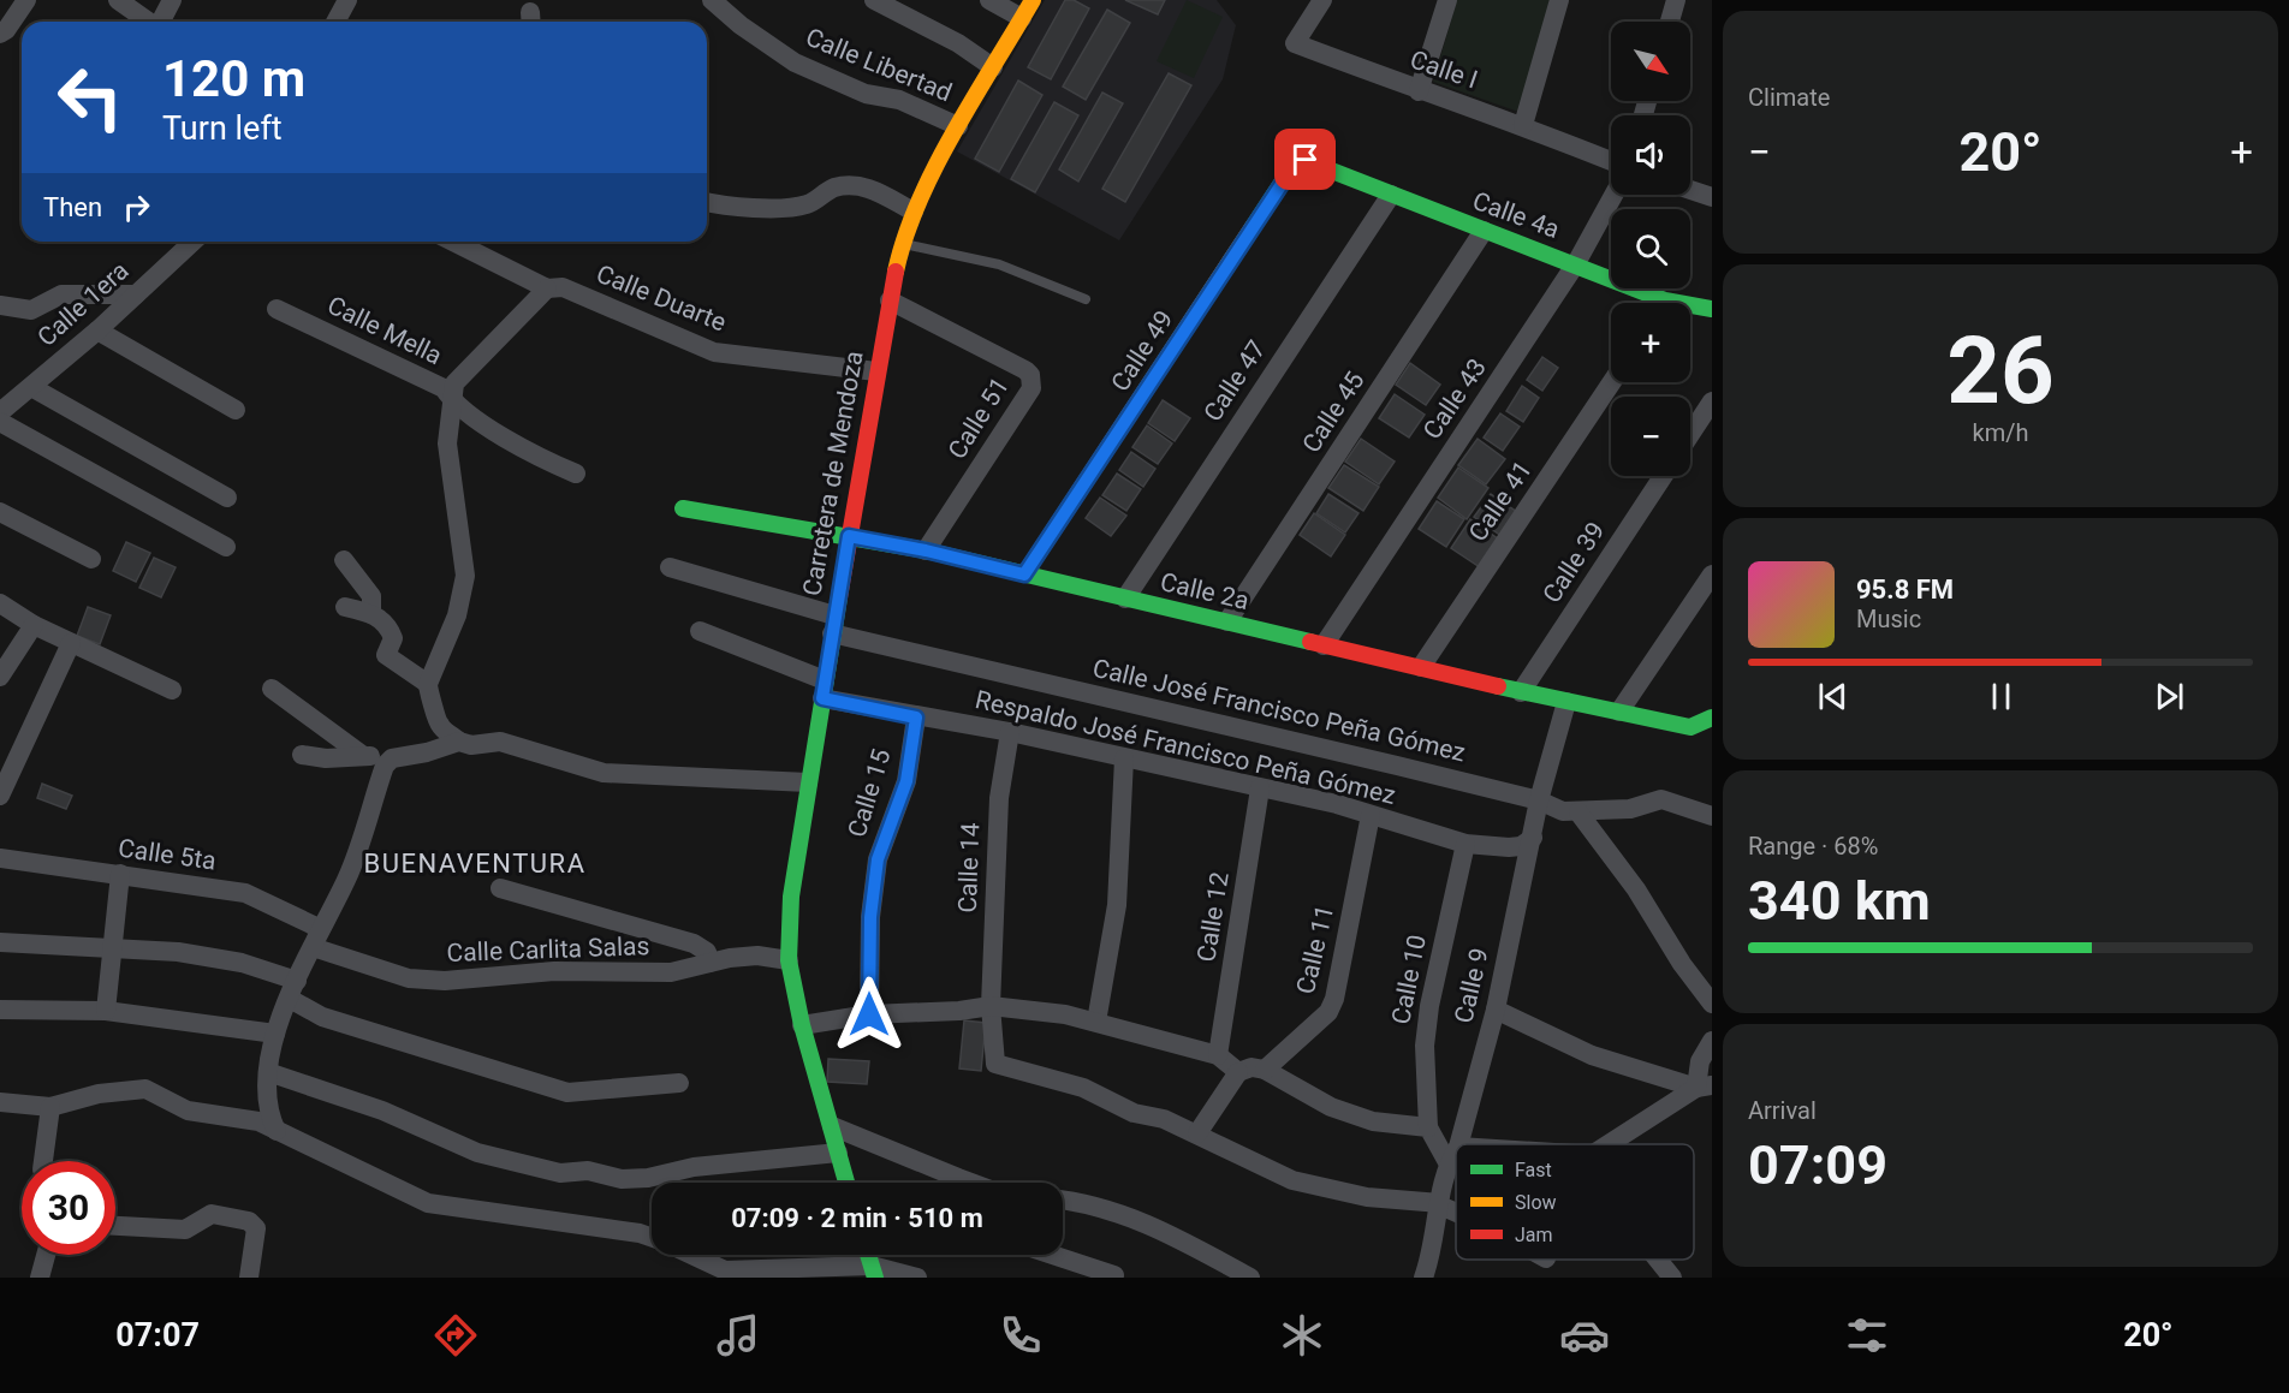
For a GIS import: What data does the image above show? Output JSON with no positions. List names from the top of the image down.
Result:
{
  "streets": {
    "street": [
      "Calle Libertad",
      "Calle I",
      "Calle 4a",
      "Calle Duarte",
      "Calle 1era",
      "Calle Mella",
      "Calle 49",
      "Calle 47",
      "Calle 43",
      "Calle 45",
      "Calle 51",
      "Carretera de Mendoza",
      "Calle 41",
      "Calle 39",
      "Calle 2a",
      "Calle José Francisco Peña Gómez",
      "Respaldo José Francisco Peña Gómez",
      "Calle 15",
      "Calle 5ta",
      "Calle 14",
      "Calle 12",
      "Calle Carlita Salas",
      "Calle 11",
      "Calle 10",
      "Calle 9"
    ]
  },
  "crossings": [
    ["Calle Libertad", "Carretera de Mendoza"],
    ["Calle 4a", "Calle 49"],
    ["Calle 4a", "Calle 47"],
    ["Calle 4a", "Calle 43"],
    ["Calle 4a", "Calle 45"],
    ["Calle Duarte", "Carretera de Mendoza"],
    ["Calle 49", "Calle 2a"],
    ["Calle 47", "Calle 2a"],
    ["Calle 43", "Calle 2a"],
    ["Calle 45", "Calle 2a"],
    ["Calle 51", "Carretera de Mendoza"],
    ["Calle 51", "Calle 2a"],
    ["Carretera de Mendoza", "Calle 2a"],
    ["Carretera de Mendoza", "Calle José Francisco Peña Gómez"],
    ["Carretera de Mendoza", "Respaldo José Francisco Peña Gómez"],
    ["Carretera de Mendoza", "Calle Carlita Salas"],
    ["Calle 41", "Calle 2a"],
    ["Calle 39", "Calle 2a"],
    ["Calle 2a", "Calle 9"],
    ["Calle José Francisco Peña Gómez", "Calle 9"],
    ["Respaldo José Francisco Peña Gómez", "Calle 15"],
    ["Respaldo José Francisco Peña Gómez", "Calle 14"],
    ["Respaldo José Francisco Peña Gómez", "Calle 12"],
    ["Respaldo José Francisco Peña Gómez", "Calle 11"],
    ["Respaldo José Francisco Peña Gómez", "Calle 10"],
    ["Respaldo José Francisco Peña Gómez", "Calle 9"],
    ["Calle 5ta", "Calle Carlita Salas"]
  ],
  "districts": ["BUENAVENTURA"],
  "legend": ["Fast", "Slow", "Jam"],
  "north": "bottom right",
  "page": {
    "tile": [
      "Climate",
      ["26", "km/h"],
      ["Range · 68%", "340 km"],
      ["Arrival", "07:09"]
    ],
    "map_buttons": ["+", "−"],
    "turn": ["120 m", "Turn left"],
    "heat": ["−", "20°", "+"],
    "then": "Then",
    "song": ["95.8 FM", "Music"],
    "limit": "30",
    "trip": "07:09 · 2 min · 510 m",
    "tabs": ["07:07", "20°"]
  }
}
